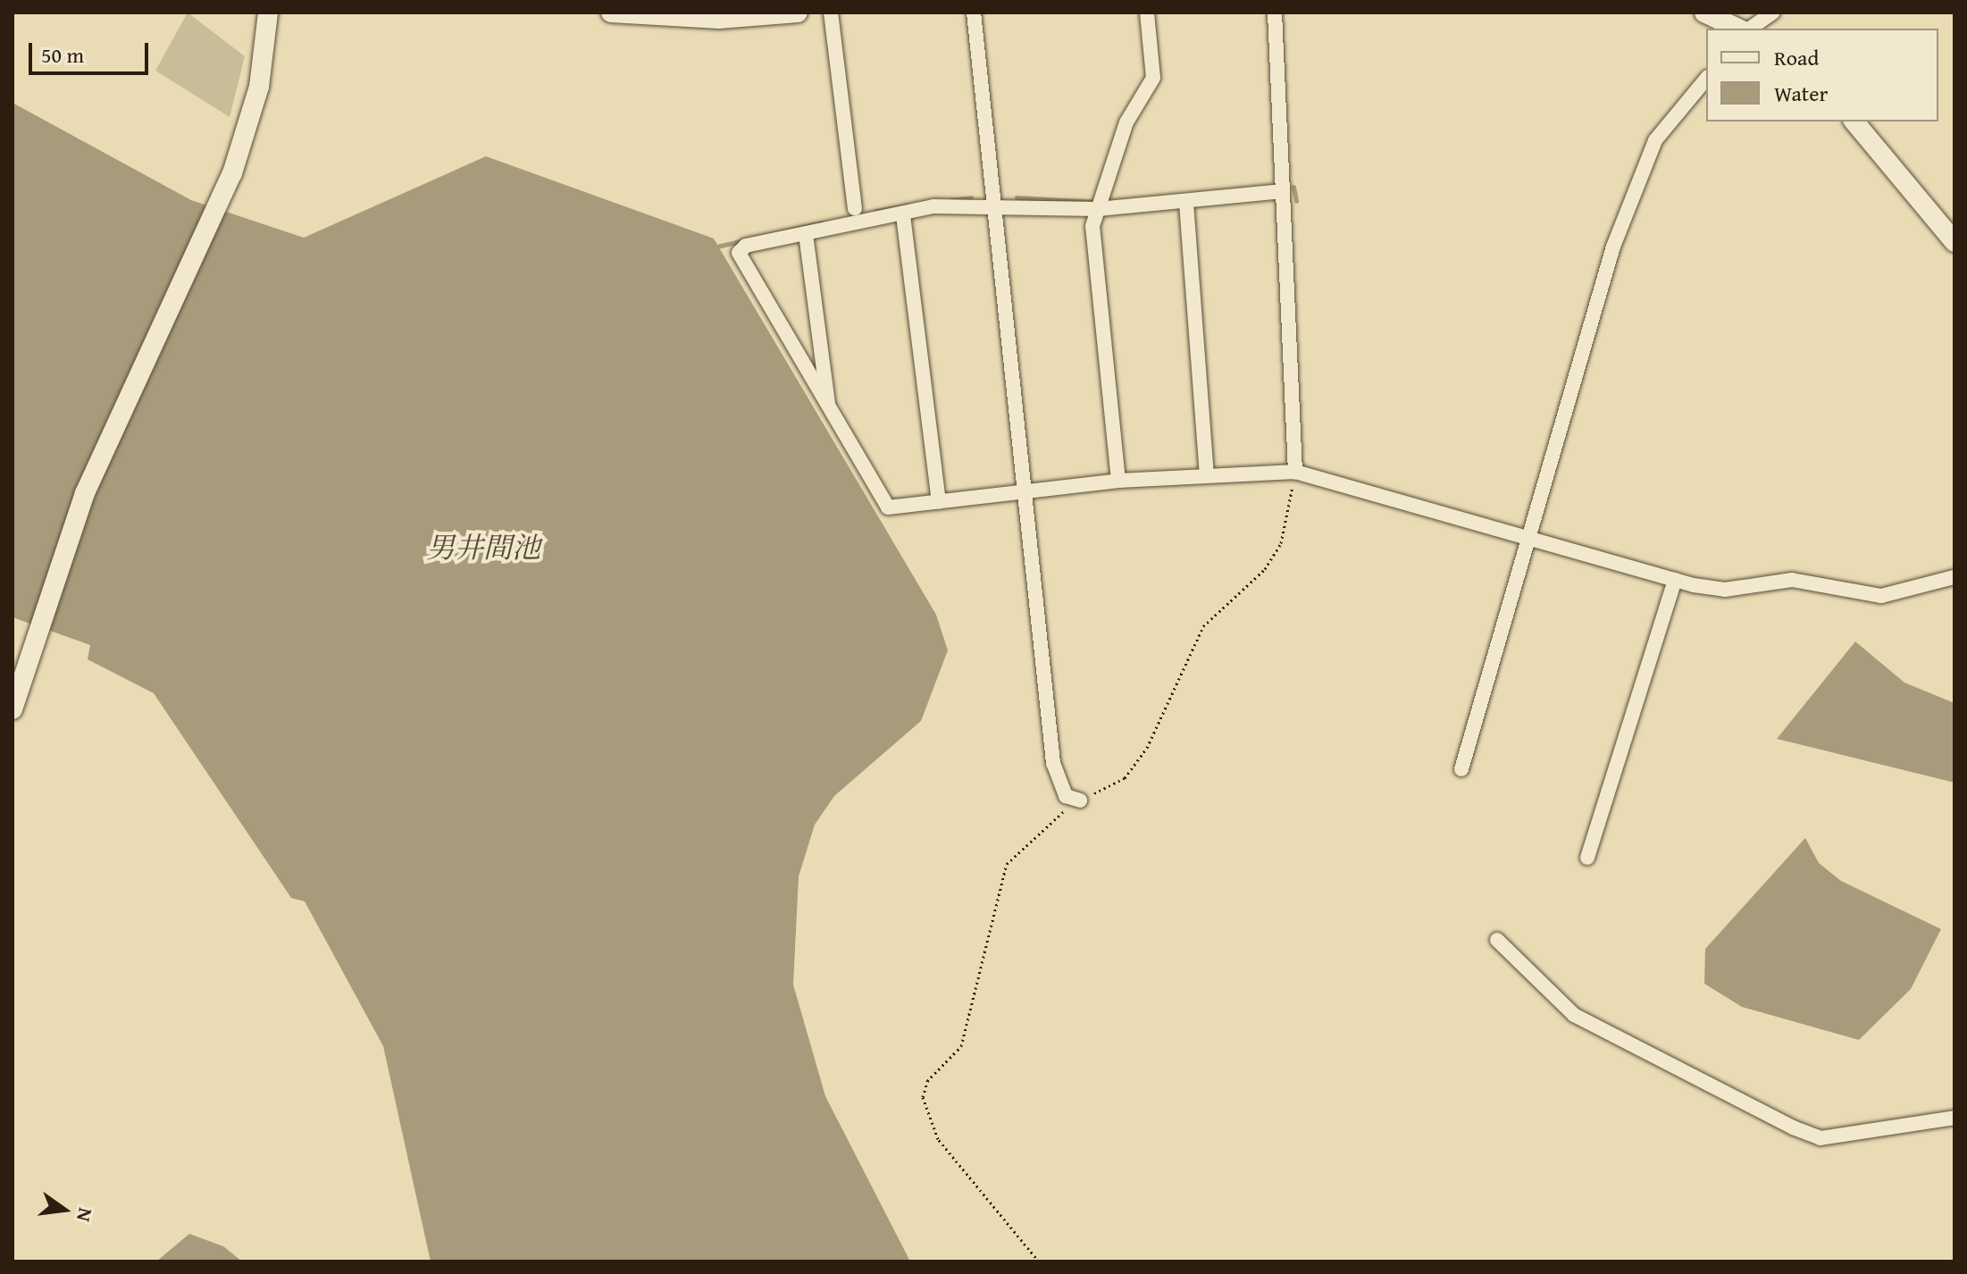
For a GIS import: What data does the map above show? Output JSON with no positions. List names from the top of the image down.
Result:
{
  "water": ["男井間池"],
  "legend": ["Road", "Water"],
  "scale_bar": "50 m",
  "north": "right"
}
